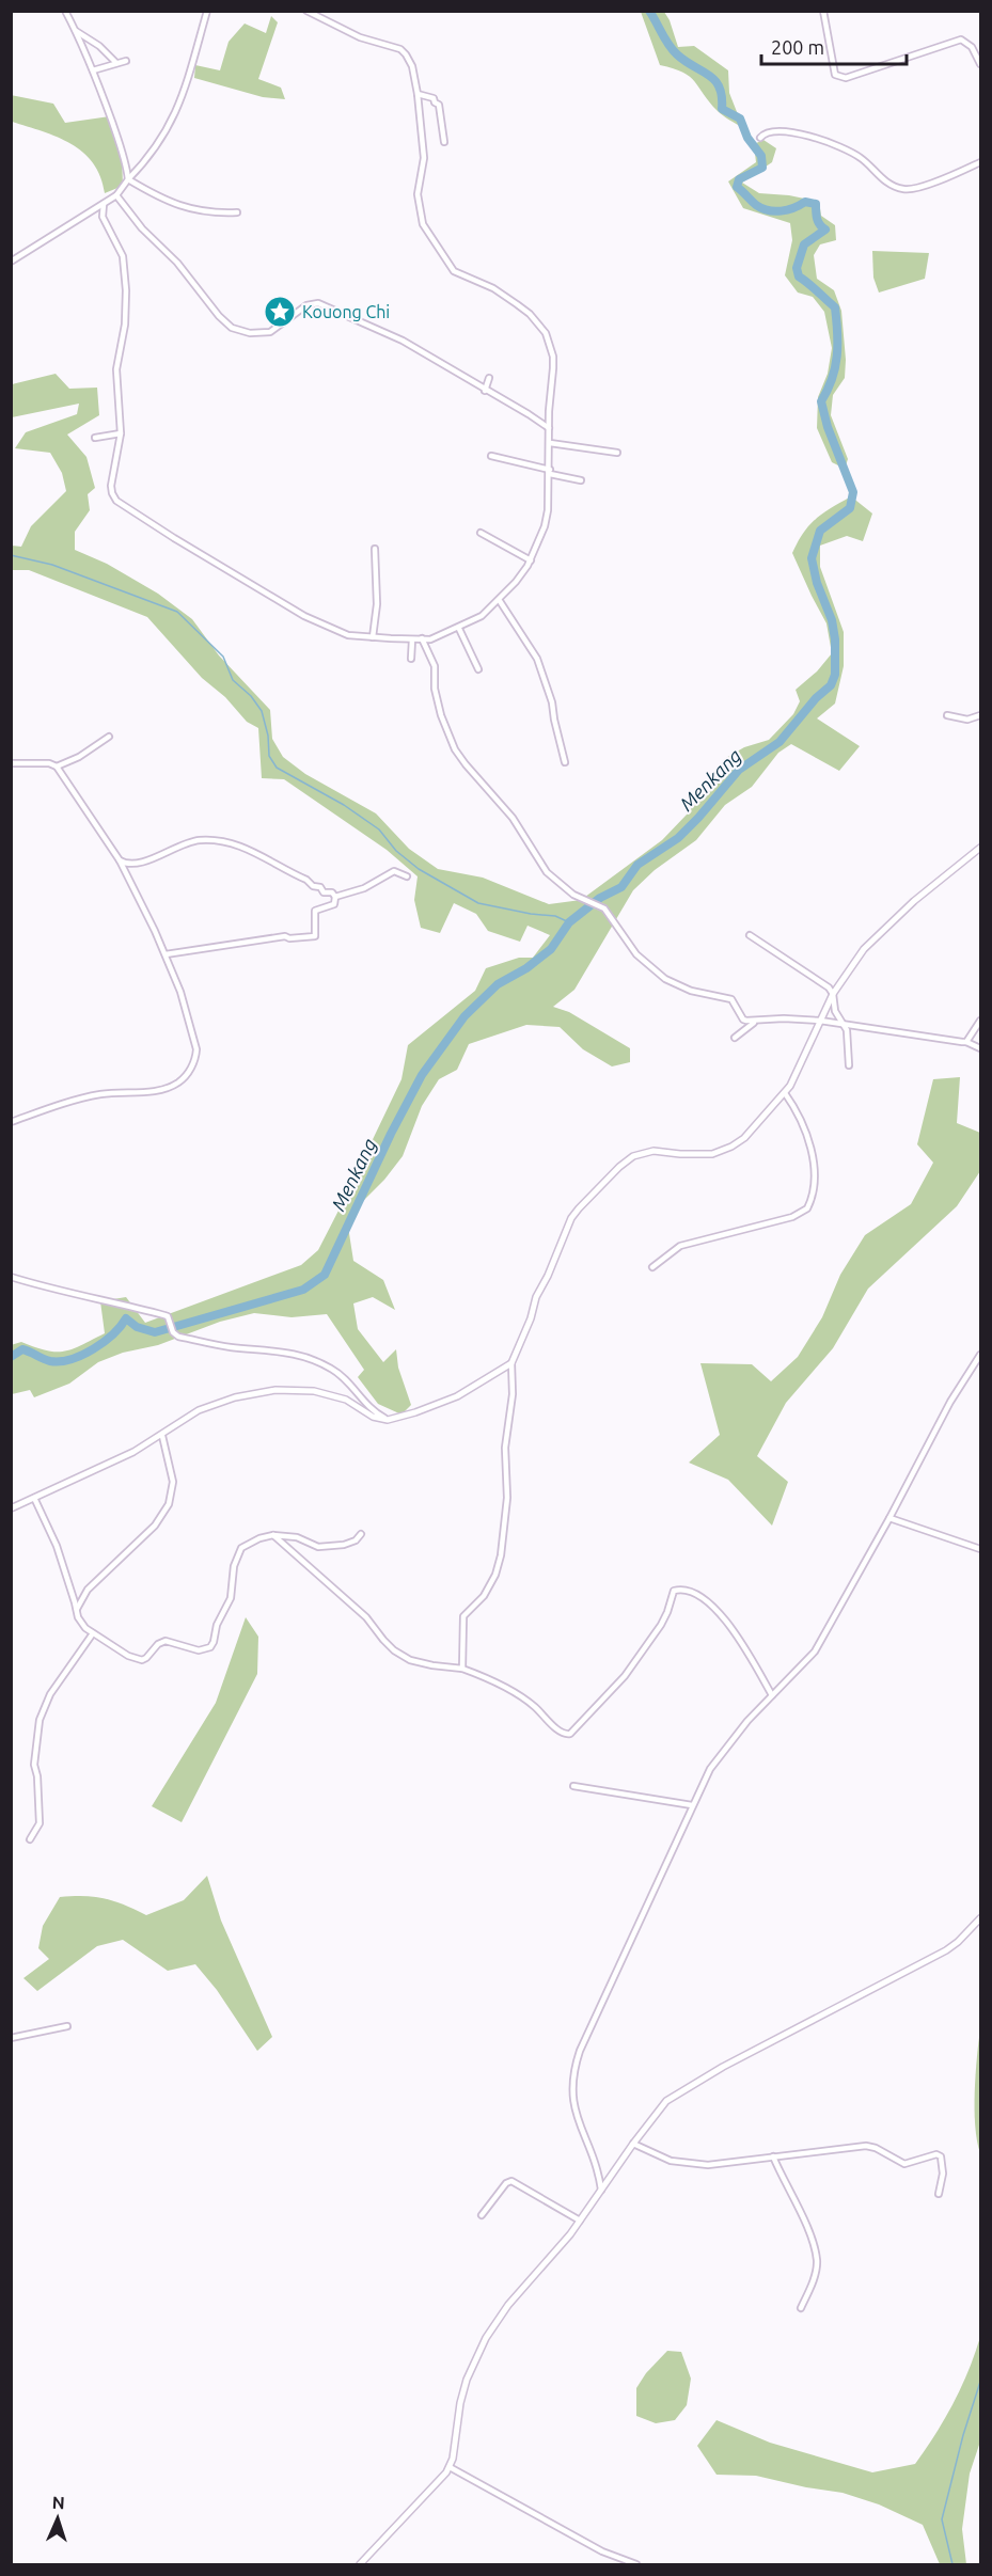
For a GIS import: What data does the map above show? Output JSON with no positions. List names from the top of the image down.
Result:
{
  "water": ["Menkang"],
  "places": {
    "place": ["Kouong Chi"]
  },
  "scale_bar": "200 m",
  "north": "top"
}
